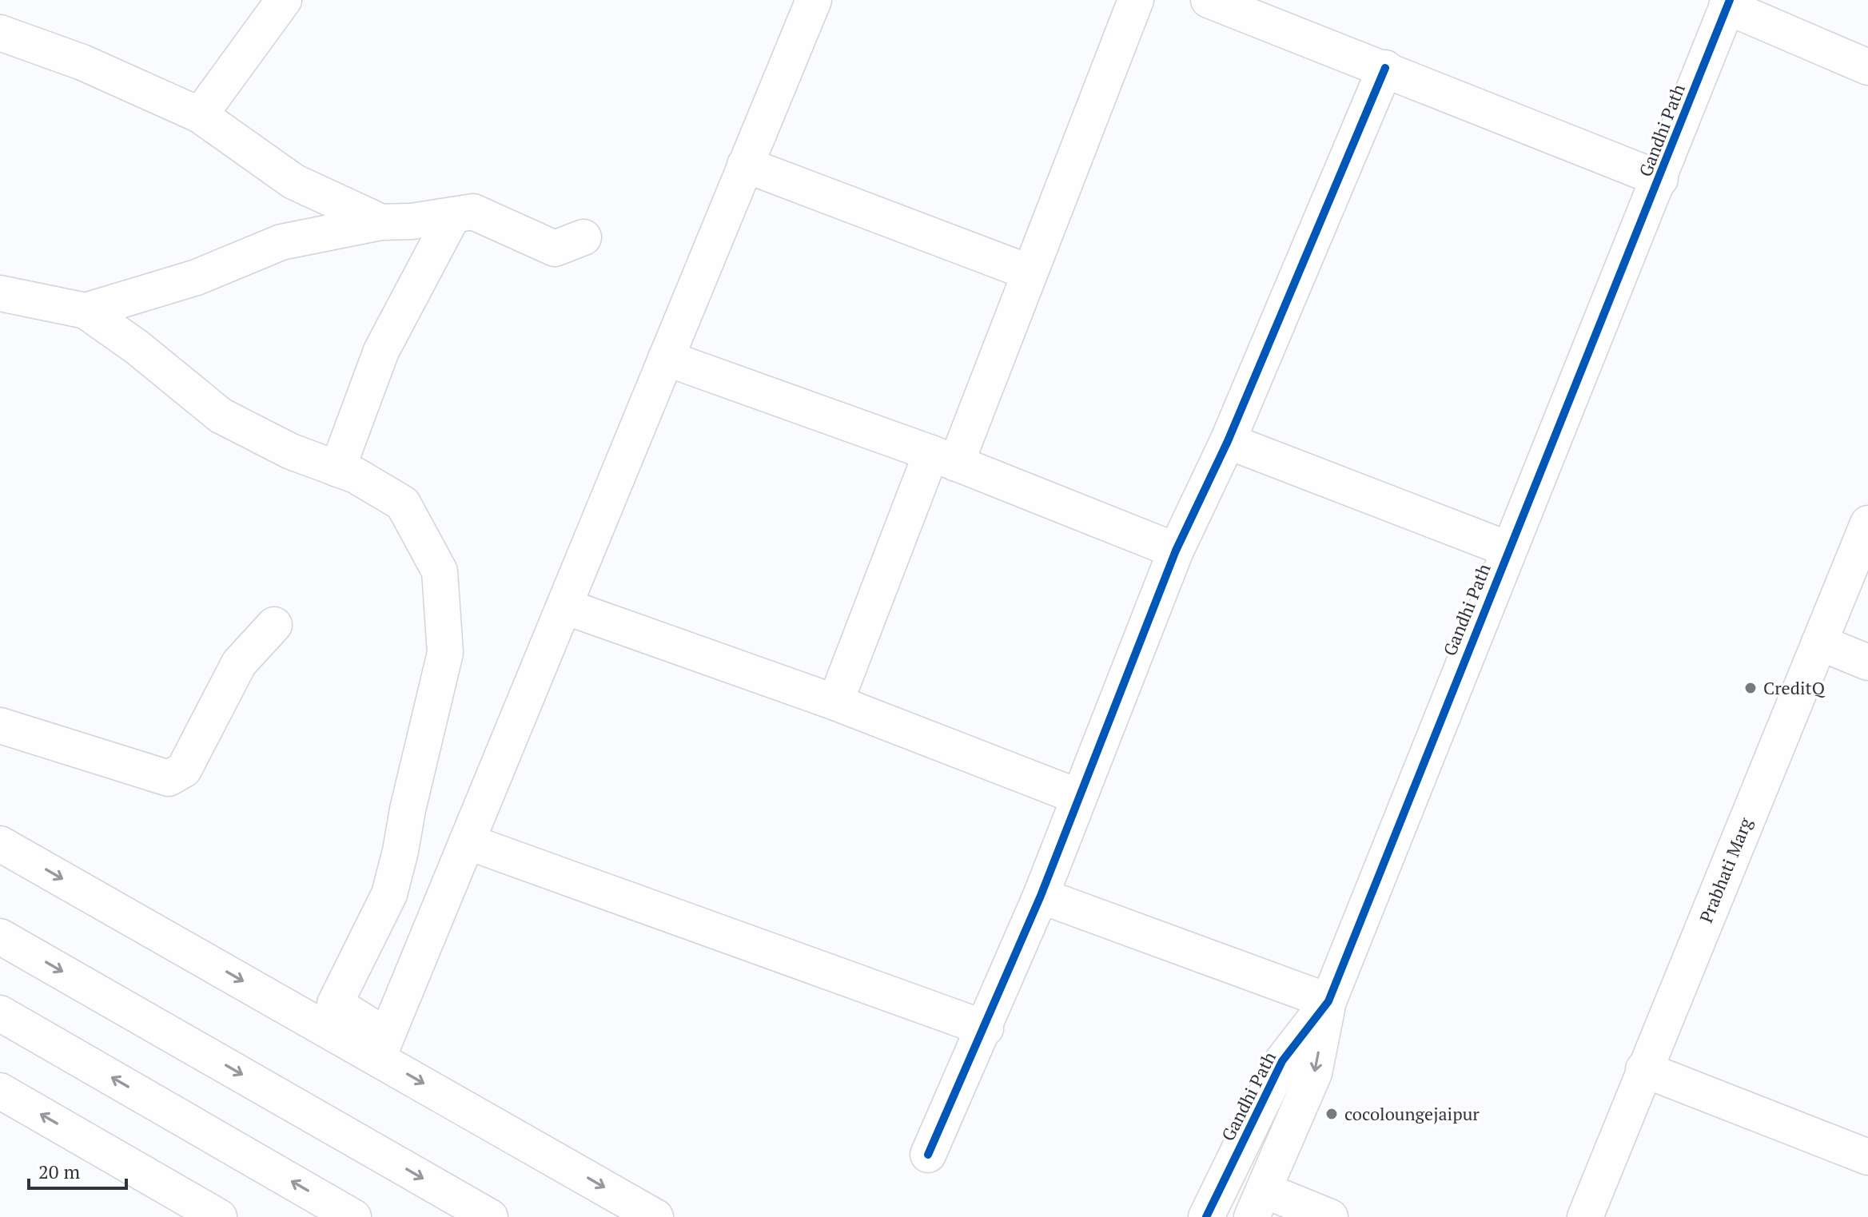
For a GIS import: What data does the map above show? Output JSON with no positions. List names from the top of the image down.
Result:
{
  "streets": {
    "main road": ["Gandhi Path", "Prabhati Marg"]
  },
  "places": ["CreditQ", "cocoloungejaipur"],
  "scale_bar": "20 m"
}
